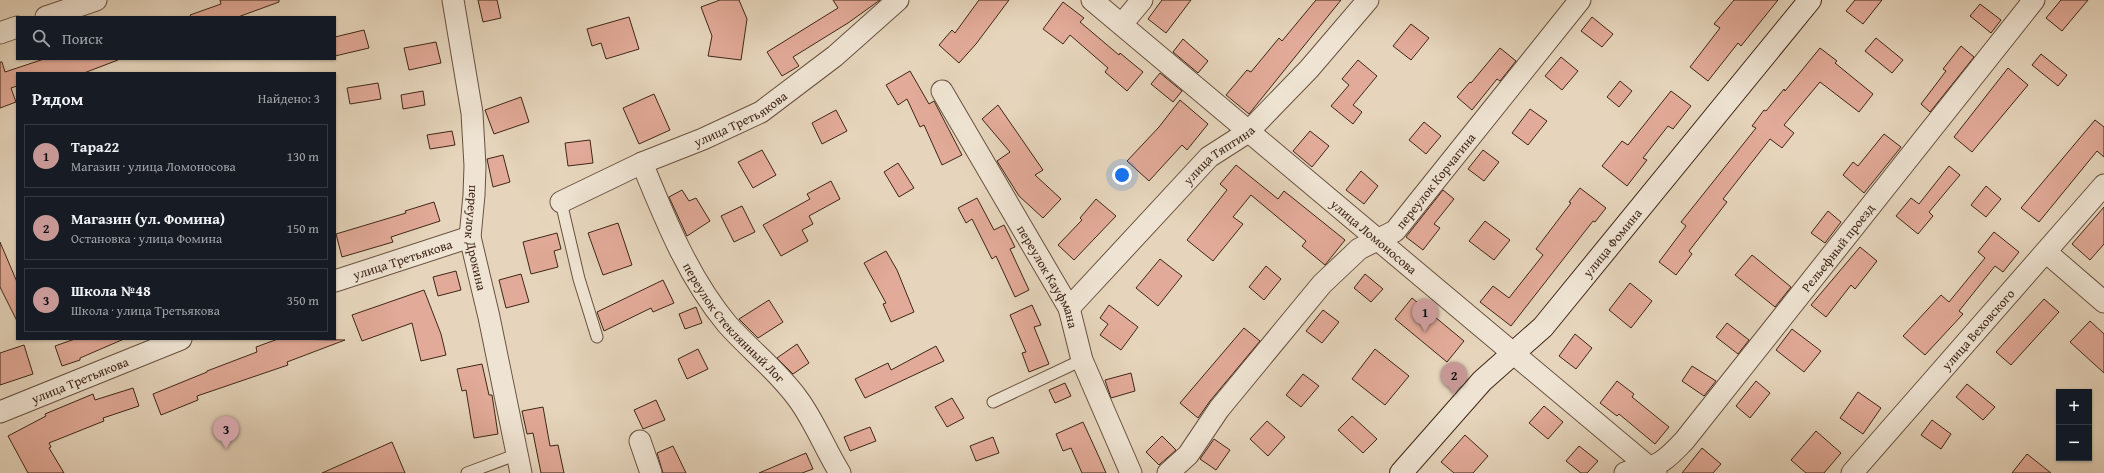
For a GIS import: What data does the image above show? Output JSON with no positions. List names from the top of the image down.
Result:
{
  "streets": {
    "street": [
      "улица Третьякова",
      "улица Тяптина",
      "переулок Корчагина",
      "улица Ломоносова",
      "переулок Дрокина",
      "улица Фомина",
      "Рельефный проезд",
      "переулок Кауфмана",
      "переулок Стеклянный Лог",
      "улица Веховского"
    ]
  },
  "crossings": [
    ["улица Третьякова", "переулок Дрокина"],
    ["улица Третьякова", "переулок Стеклянный Лог"],
    ["улица Тяптина", "улица Ломоносова"],
    ["улица Тяптина", "переулок Кауфмана"],
    ["переулок Корчагина", "улица Ломоносова"],
    ["улица Ломоносова", "улица Фомина"],
    ["улица Ломоносова", "Рельефный проезд"]
  ],
  "page": {
    "search": "Поиск",
    "heading": ["Рядом", "Найдено: 3"],
    "list": [
      {
        "mark": "1",
        "name": "Тара22",
        "note": "Магазин · улица Ломоносова",
        "value": "130 m"
      },
      {
        "mark": "2",
        "name": "Магазин (ул. Фомина)",
        "note": "Остановка · улица Фомина",
        "value": "150 m"
      },
      {
        "mark": "3",
        "name": "Школа №48",
        "note": "Школа · улица Третьякова",
        "value": "350 m"
      }
    ],
    "pins": ["1", "2", "3"],
    "map_buttons": ["+", "−"]
  }
}
